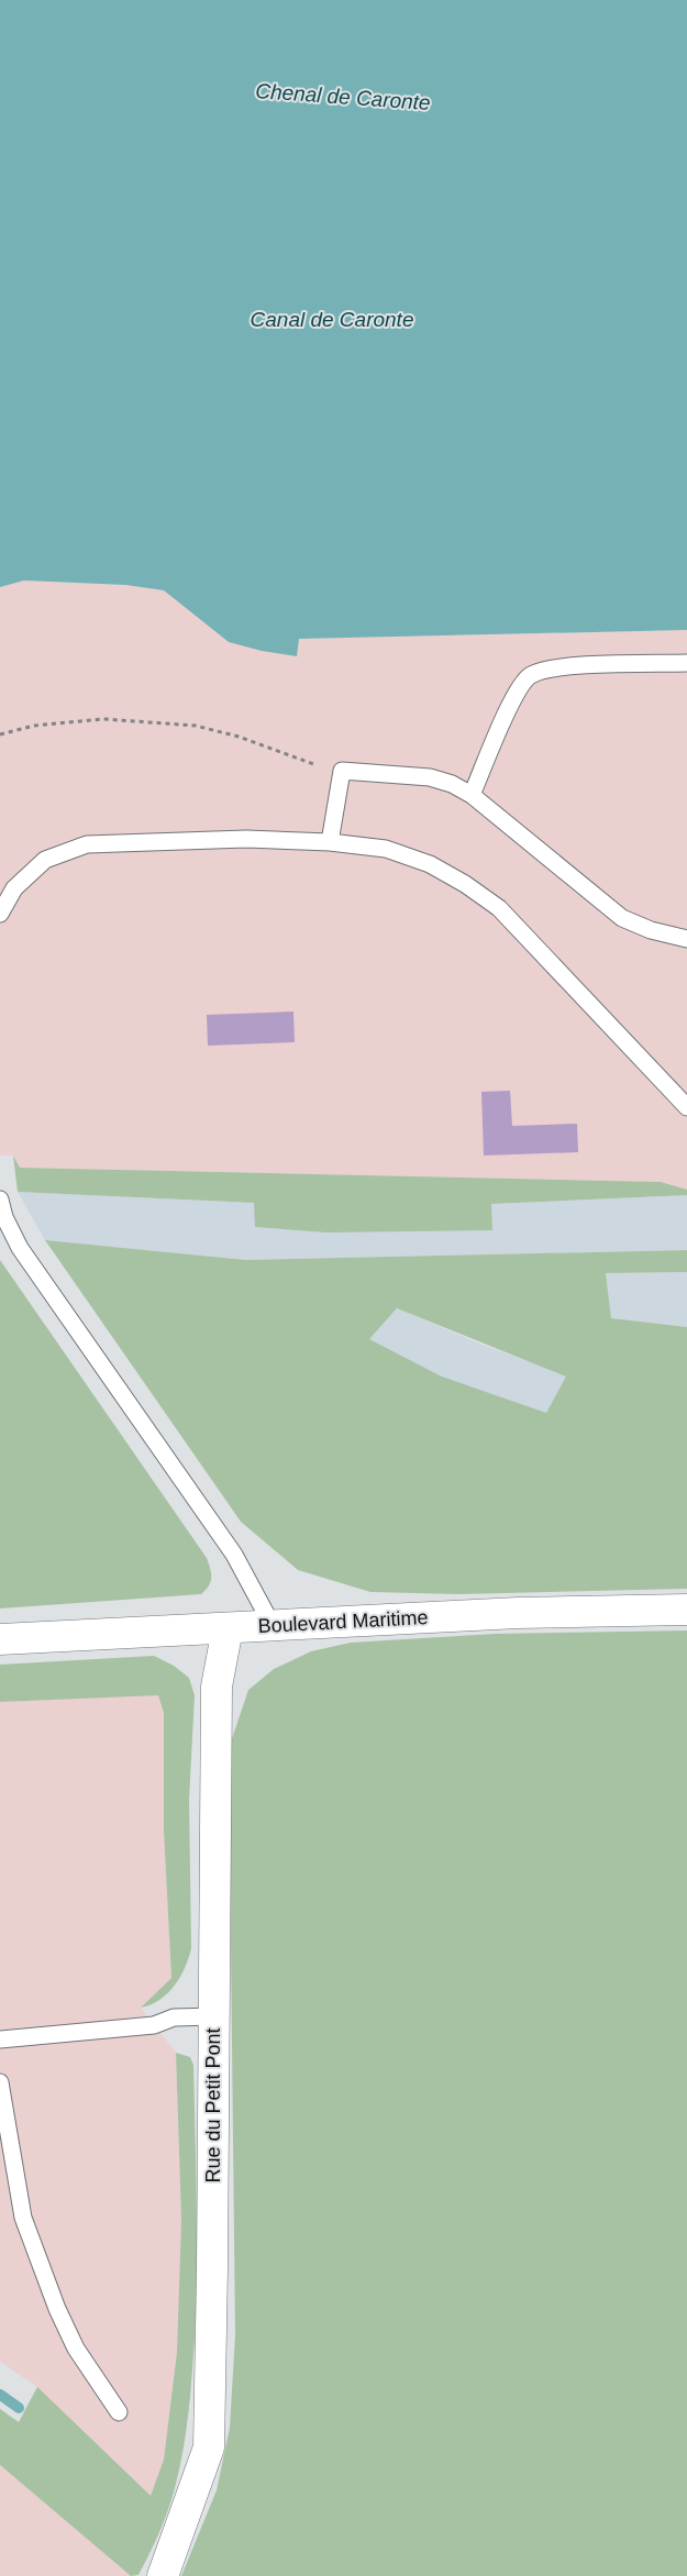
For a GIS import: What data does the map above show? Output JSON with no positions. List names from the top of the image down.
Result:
{
  "streets": {
    "street": ["Boulevard Maritime", "Rue du Petit Pont"]
  },
  "crossings": [
    ["Boulevard Maritime", "Rue du Petit Pont"]
  ],
  "water": ["Chenal de Caronte", "Canal de Caronte"]
}
